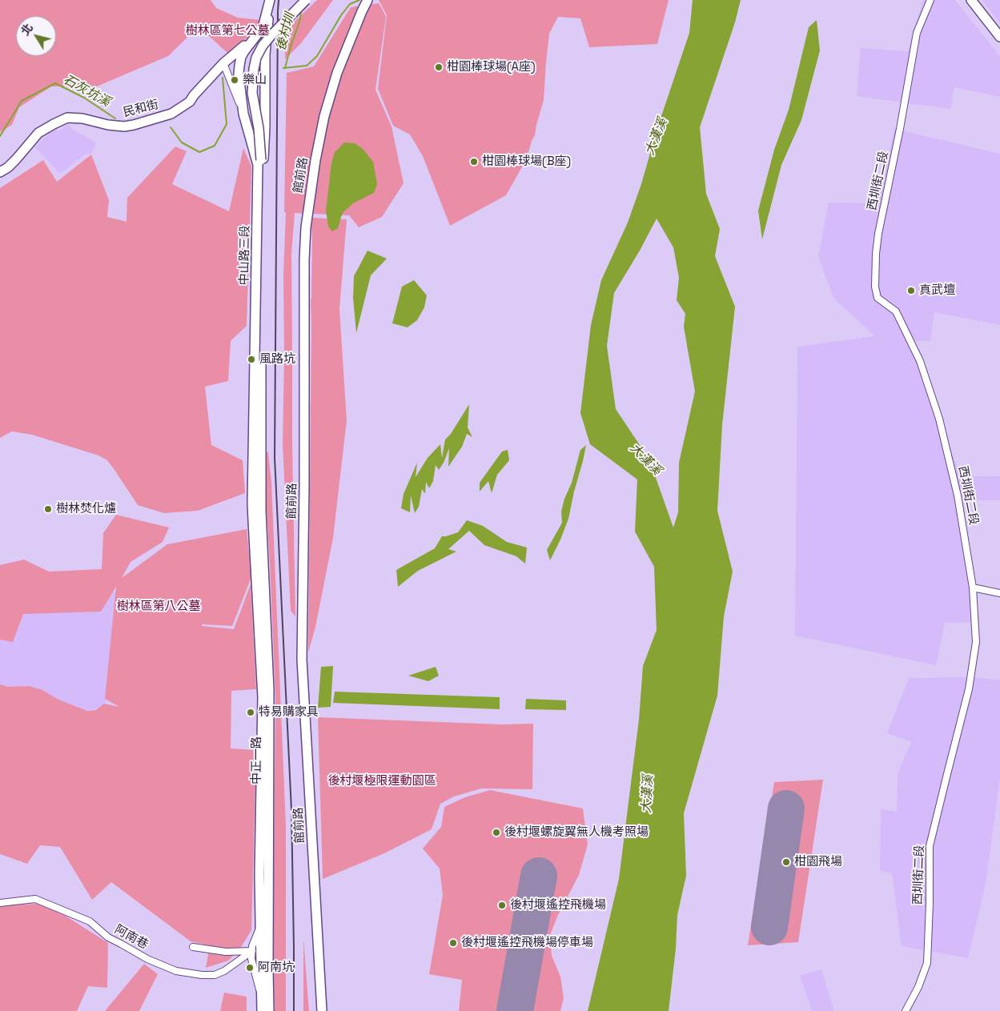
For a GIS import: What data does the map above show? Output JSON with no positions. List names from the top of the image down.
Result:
{
  "streets": {
    "main road": [
      "民和街",
      "館前路",
      "中山路三段",
      "中正一路"
    ],
    "street": ["西圳街二段", "阿南巷"]
  },
  "crossings": [
    ["民和街", "中山路三段"],
    ["中山路三段", "中正一路"]
  ],
  "water": ["後村圳", "石灰坑溪", "大漢溪"],
  "parks": ["樹林區第七公墓", "樹林區第八公墓", "後村堰極限運動園區"],
  "places": [
    "柑園棒球場(A座)",
    "樂山",
    "柑園棒球場(B座)",
    "真武壇",
    "風路坑",
    "樹林焚化爐",
    "特易購家具",
    "後村堰螺旋翼無人機考照場",
    "柑園飛場",
    "後村堰遙控飛機場",
    "後村堰遙控飛機場停車場",
    "阿南坑"
  ],
  "north": "top left"
}
